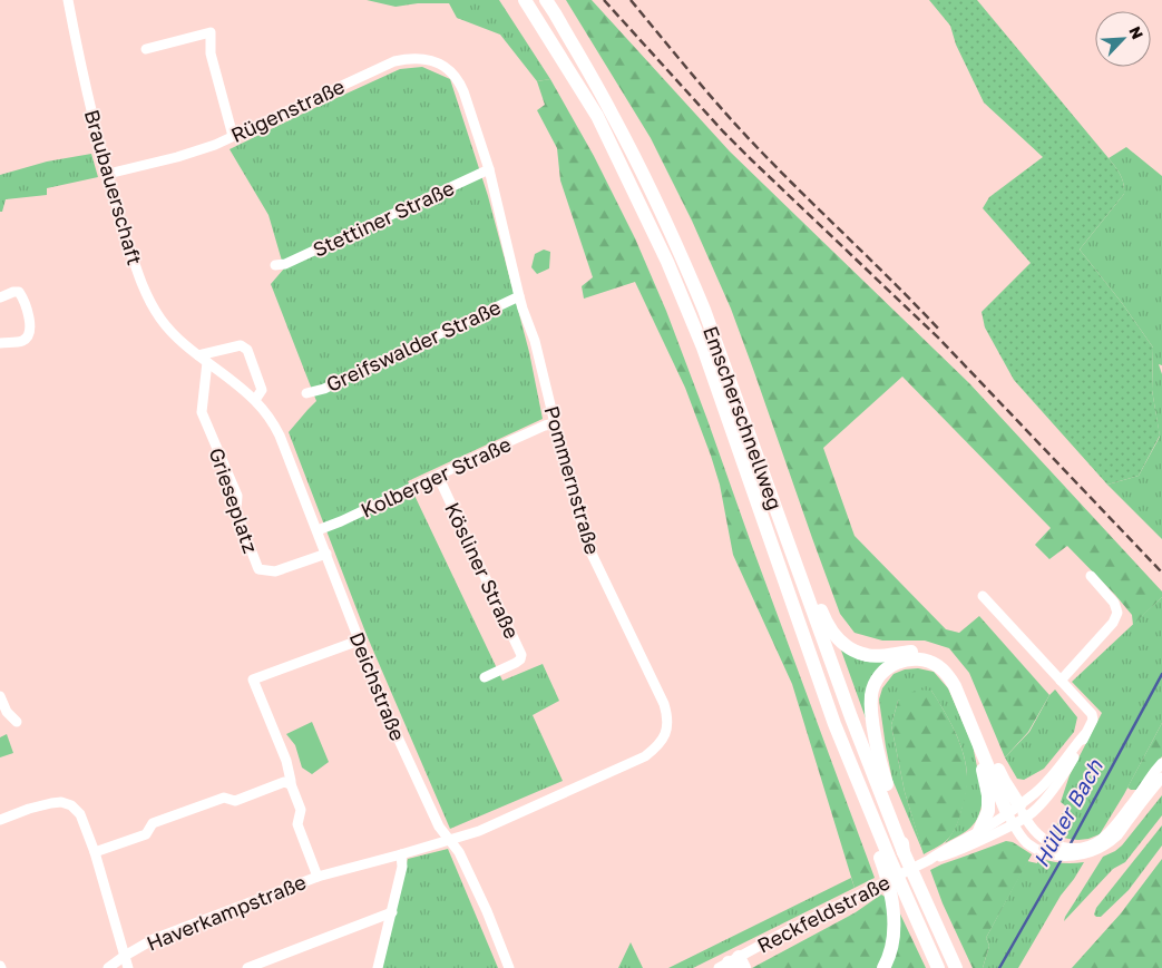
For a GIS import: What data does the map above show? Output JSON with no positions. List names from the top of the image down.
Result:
{
  "streets": {
    "highway": ["Emscherschnellweg"],
    "street": [
      "Rügenstraße",
      "Braubauerschaft",
      "Stettiner Straße",
      "Greifswalder Straße",
      "Kolberger Straße",
      "Pommernstraße",
      "Grieseplatz",
      "Kösliner Straße",
      "Deichstraße",
      "Haverkampstraße",
      "Reckfeldstraße"
    ]
  },
  "crossings": [
    ["Rügenstraße", "Braubauerschaft"],
    ["Rügenstraße", "Pommernstraße"],
    ["Braubauerschaft", "Deichstraße"],
    ["Stettiner Straße", "Pommernstraße"],
    ["Greifswalder Straße", "Pommernstraße"],
    ["Kolberger Straße", "Pommernstraße"],
    ["Kolberger Straße", "Kösliner Straße"],
    ["Kolberger Straße", "Deichstraße"],
    ["Pommernstraße", "Deichstraße"],
    ["Pommernstraße", "Haverkampstraße"],
    ["Grieseplatz", "Deichstraße"],
    ["Deichstraße", "Haverkampstraße"]
  ],
  "water": ["Hüller Bach"],
  "north": "top right"
}
